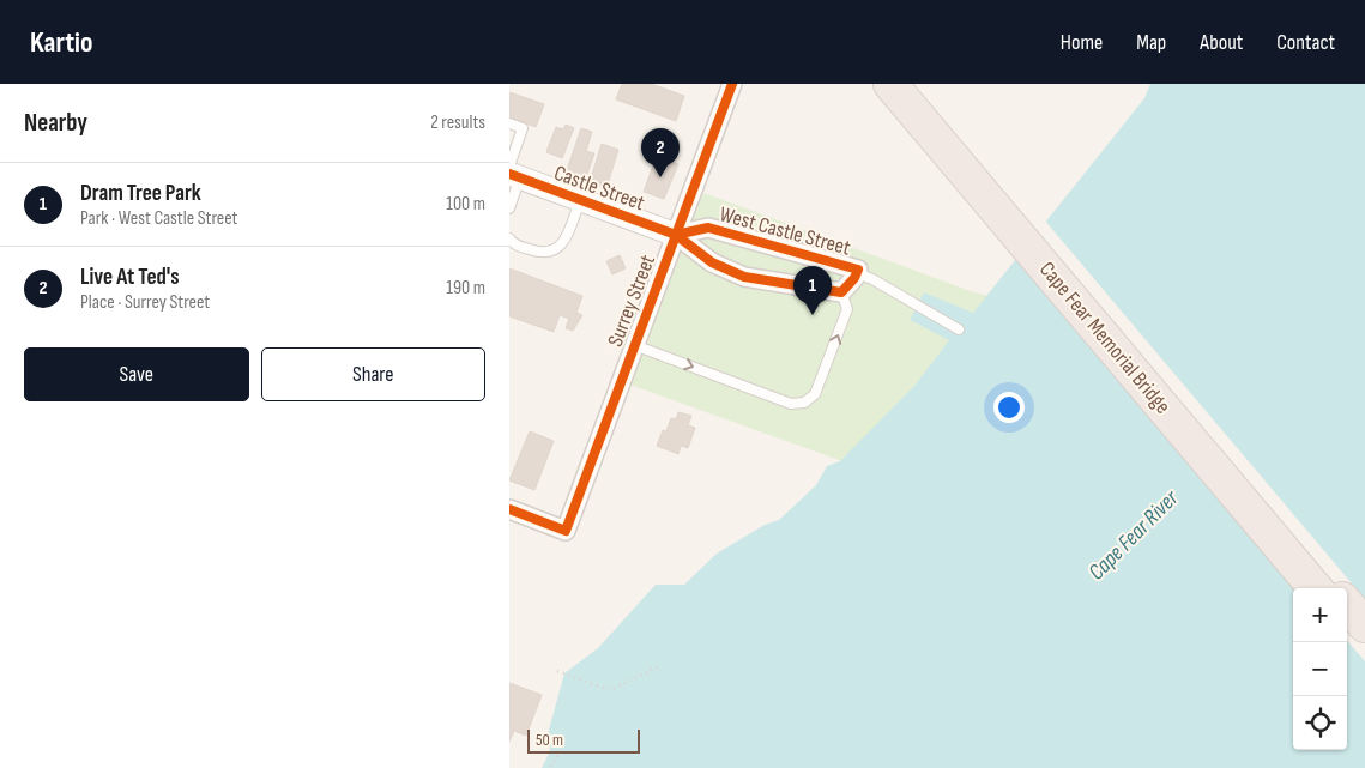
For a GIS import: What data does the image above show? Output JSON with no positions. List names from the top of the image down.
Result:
{
  "streets": {
    "highway": ["Cape Fear Memorial Bridge"],
    "street": ["Castle Street", "West Castle Street", "Surrey Street"]
  },
  "crossings": [
    ["Castle Street", "West Castle Street"],
    ["Castle Street", "Surrey Street"],
    ["West Castle Street", "Surrey Street"]
  ],
  "water": ["Cape Fear River"],
  "scale_bar": "50 m",
  "page": {
    "header": "Kartio",
    "nav": [
      "Home",
      "Map",
      "About",
      "Contact"
    ],
    "heading": ["Nearby", "2 results"],
    "pins": ["2", "1"],
    "list": [
      {
        "mark": "1",
        "name": "Dram Tree Park",
        "note": "Park · West Castle Street",
        "value": "100 m"
      },
      {
        "mark": "2",
        "name": "Live At Ted's",
        "note": "Place · Surrey Street",
        "value": "190 m"
      }
    ],
    "buttons": ["Save", "Share"],
    "map_buttons": ["+", "−"],
    "scale": "50 m"
  }
}
